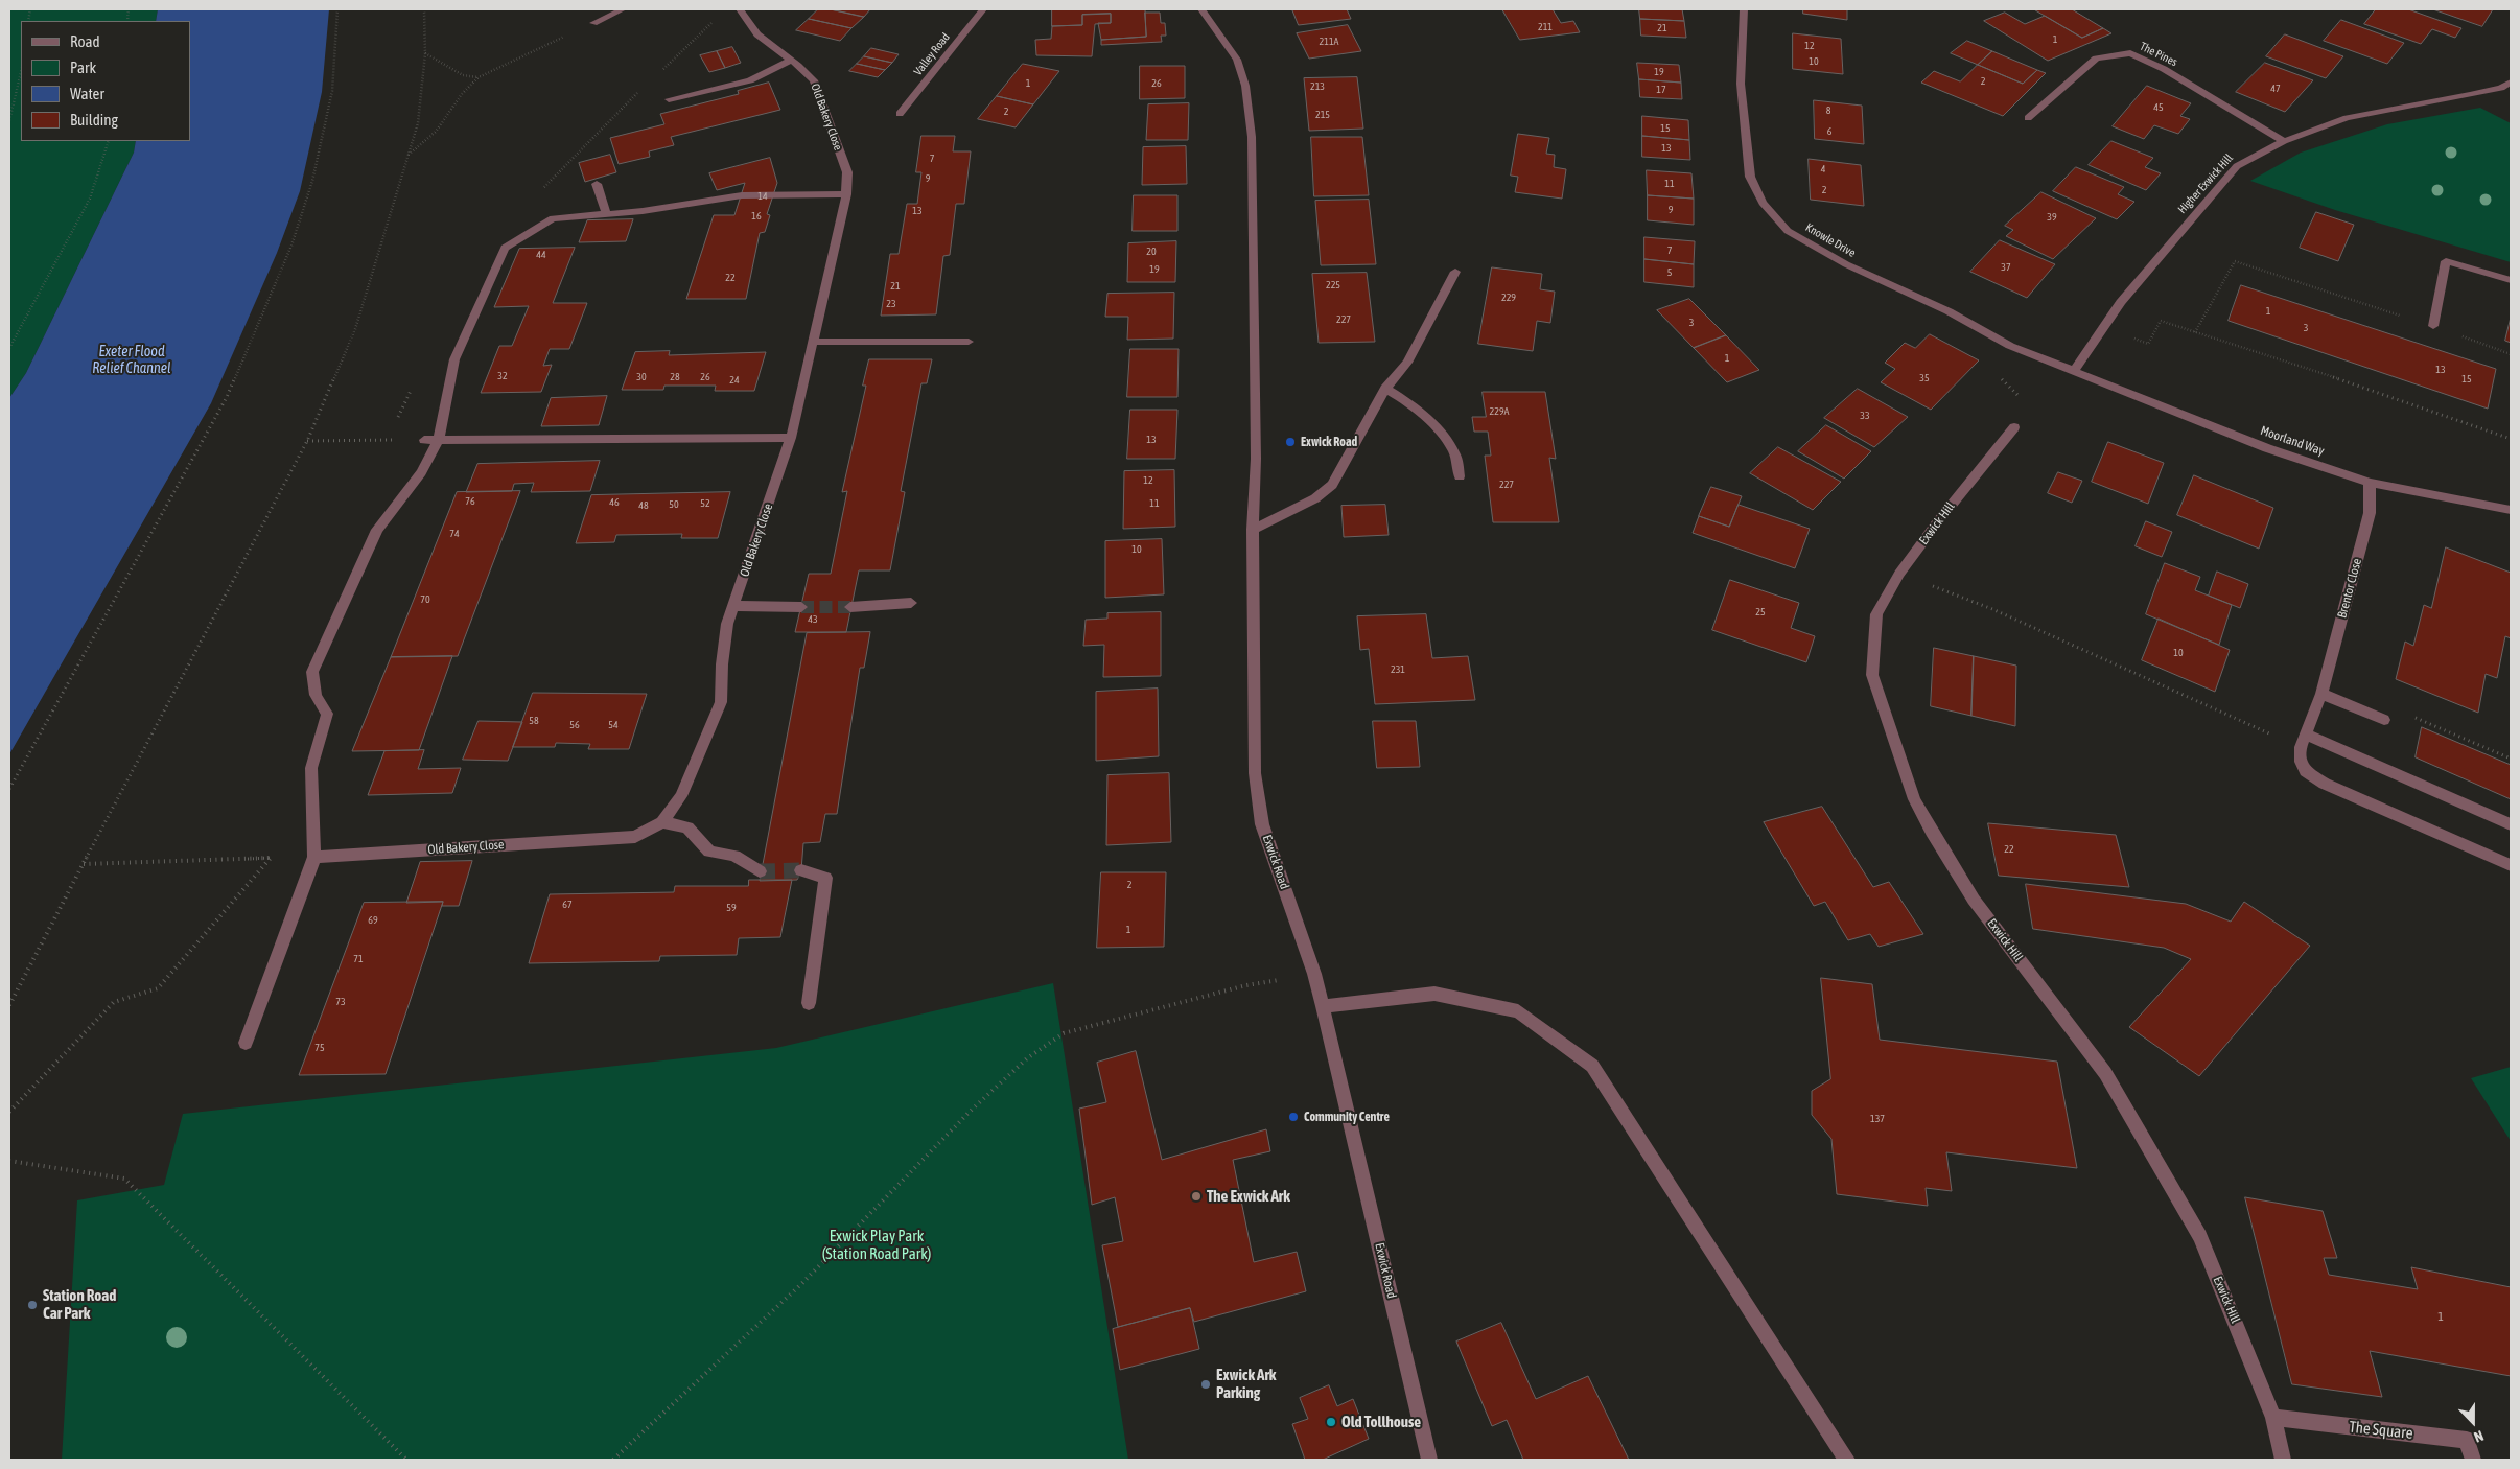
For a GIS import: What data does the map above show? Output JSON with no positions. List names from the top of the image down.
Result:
{
  "streets": {
    "street": [
      "Valley Road",
      "The Pines",
      "Old Bakery Close",
      "Higher Exwick Hill",
      "Knowle Drive",
      "Moorland Way",
      "Exwick Hill",
      "Brentor Close",
      "Exwick Road",
      "The Square"
    ]
  },
  "crossings": [
    ["The Pines", "Higher Exwick Hill"],
    ["Higher Exwick Hill", "Knowle Drive"],
    ["Higher Exwick Hill", "Moorland Way"],
    ["Knowle Drive", "Moorland Way"],
    ["Moorland Way", "Brentor Close"],
    ["Exwick Hill", "The Square"]
  ],
  "water": ["Exeter Flood Relief Channel"],
  "parks": ["Exwick Play Park (Station Road Park)"],
  "places": [
    "Exwick Road",
    "Community Centre",
    "The Exwick Ark",
    "Station Road Car Park",
    "Exwick Ark Parking",
    "Old Tollhouse"
  ],
  "house_numbers": [
    "211",
    "21",
    "1",
    "211A",
    "12",
    "10",
    "19",
    "2",
    "1",
    "26",
    "213",
    "47",
    "17",
    "45",
    "8",
    "2",
    "215",
    "15",
    "6",
    "13",
    "7",
    "4",
    "9",
    "11",
    "2",
    "14",
    "9",
    "13",
    "16",
    "39",
    "7",
    "20",
    "44",
    "37",
    "19",
    "5",
    "22",
    "225",
    "21",
    "229",
    "23",
    "1",
    "227",
    "3",
    "3",
    "1",
    "13",
    "32",
    "30",
    "28",
    "26",
    "35",
    "15",
    "24",
    "229A",
    "33",
    "13",
    "12",
    "227",
    "76",
    "46",
    "52",
    "11",
    "50",
    "48",
    "74",
    "10",
    "70",
    "25",
    "43",
    "10",
    "231",
    "58",
    "56",
    "54",
    "22",
    "2",
    "67",
    "59",
    "69",
    "1",
    "71",
    "73",
    "75",
    "137",
    "1"
  ],
  "legend": [
    "Road",
    "Park",
    "Water",
    "Building"
  ],
  "north": "bottom"
}
